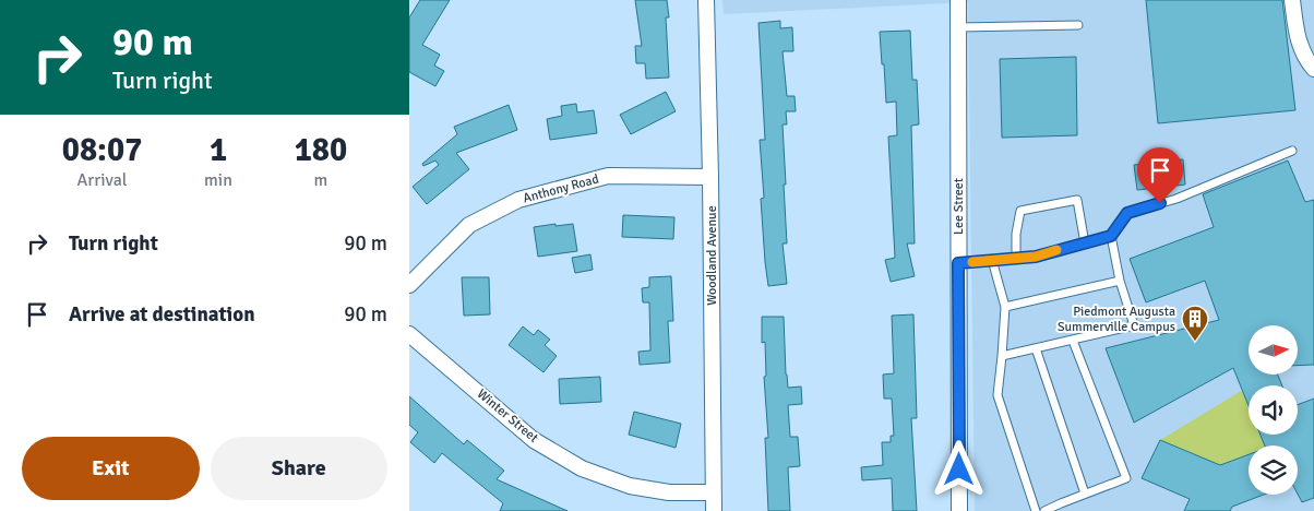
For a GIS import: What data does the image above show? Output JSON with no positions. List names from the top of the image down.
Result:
{
  "streets": {
    "street": [
      "Anthony Road",
      "Lee Street",
      "Woodland Avenue",
      "Winter Street"
    ]
  },
  "crossings": [
    ["Anthony Road", "Woodland Avenue"],
    ["Woodland Avenue", "Winter Street"]
  ],
  "places": {
    "building": ["Piedmont Augusta Summerville Campus"]
  },
  "north": "right",
  "page": {
    "turn": ["90 m", "Turn right"],
    "eta": [
      "08:07",
      "Arrival",
      "1",
      "min",
      "180",
      "m"
    ],
    "list": [
      {
        "name": "Turn right",
        "value": "90 m"
      },
      {
        "name": "Arrive at destination",
        "value": "90 m"
      }
    ],
    "buttons": ["Exit", "Share"]
  }
}
